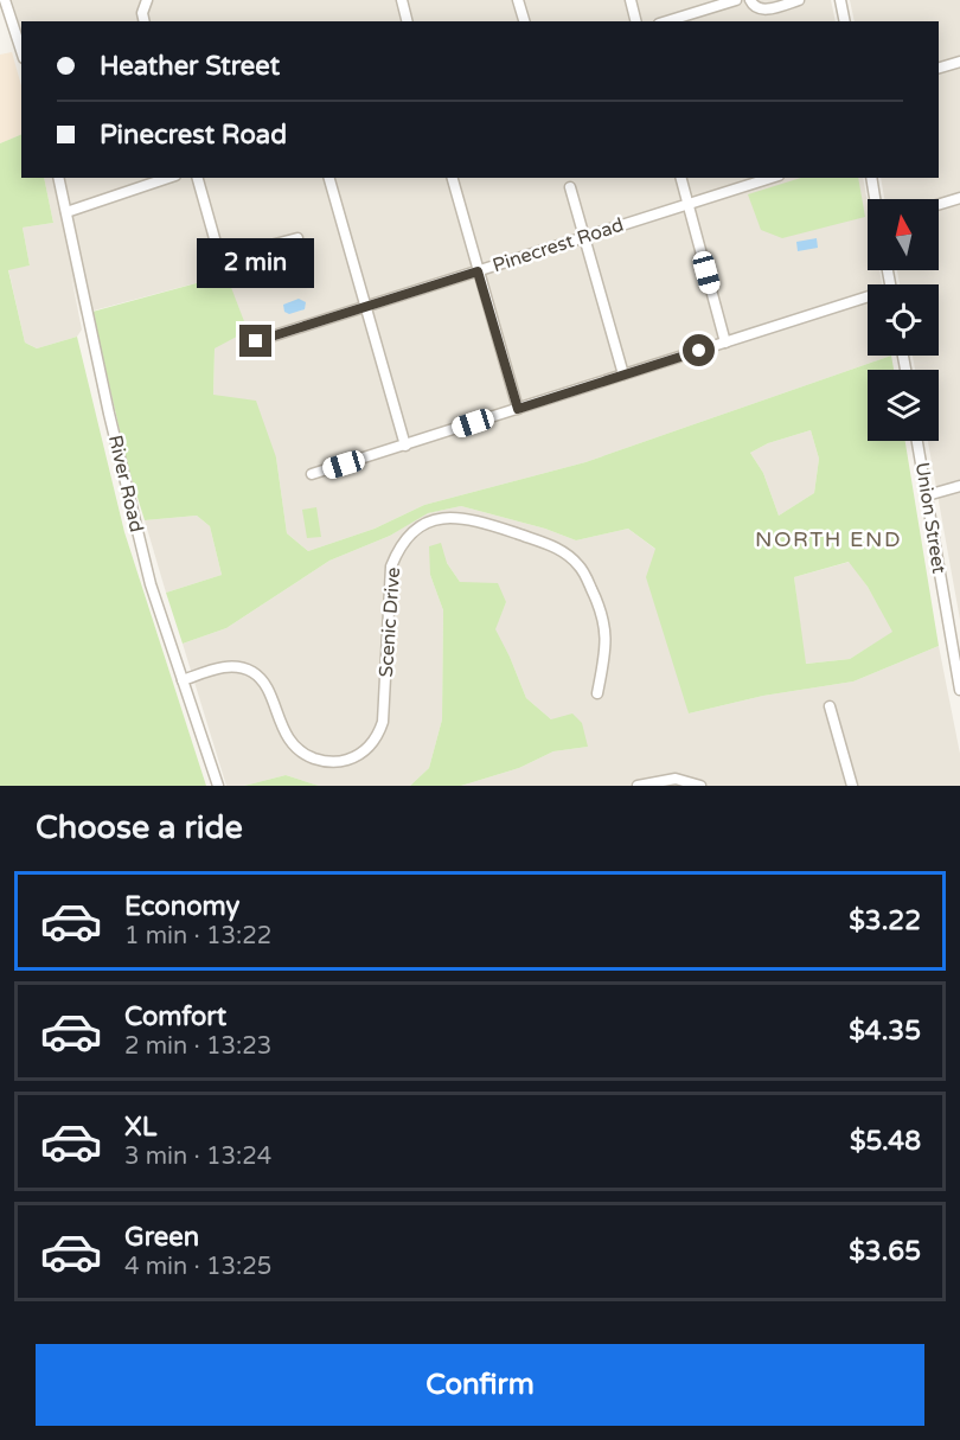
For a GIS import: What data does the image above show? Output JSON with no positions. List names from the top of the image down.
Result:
{
  "streets": {
    "street": [
      "Pinecrest Road",
      "River Road",
      "Union Street",
      "Scenic Drive"
    ]
  },
  "crossings": [
    ["River Road", "Scenic Drive"]
  ],
  "districts": ["NORTH END"],
  "north": "top",
  "page": {
    "banner": ["Heather Street", "Pinecrest Road"],
    "bubble": "2 min",
    "heading": "Choose a ride",
    "list": [
      {
        "name": "Economy",
        "note": "1 min · 13:22",
        "value": "$3.22"
      },
      {
        "name": "Comfort",
        "note": "2 min · 13:23",
        "value": "$4.35"
      },
      {
        "name": "XL",
        "note": "3 min · 13:24",
        "value": "$5.48"
      },
      {
        "name": "Green",
        "note": "4 min · 13:25",
        "value": "$3.65"
      }
    ],
    "buttons": "Confirm"
  }
}
